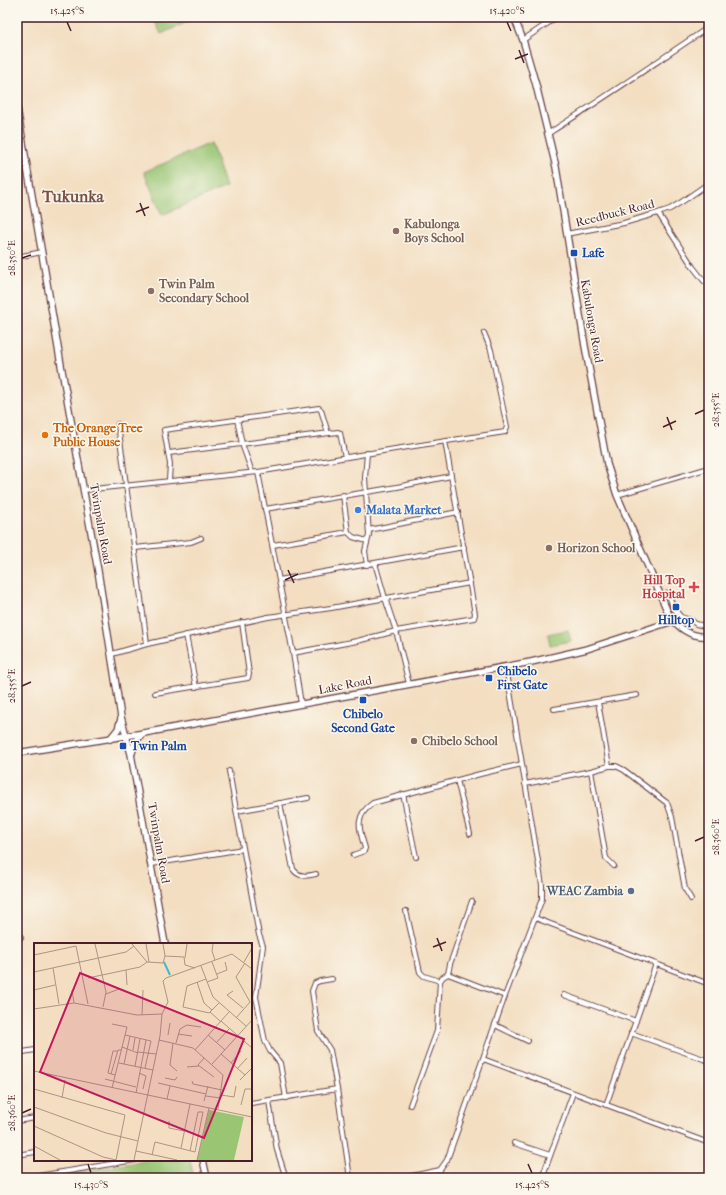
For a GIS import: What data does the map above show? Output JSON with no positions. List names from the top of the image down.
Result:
{
  "streets": {
    "main road": ["Kabulonga Road", "Twinpalm Road", "Lake Road"],
    "street": ["Reedbuck Road"]
  },
  "crossings": [
    ["Reedbuck Road", "Kabulonga Road"],
    ["Kabulonga Road", "Lake Road"],
    ["Twinpalm Road", "Lake Road"]
  ],
  "districts": ["Tukunka"],
  "places": {
    "other": [
      "Kabulonga Boys School",
      "Twin Palm Secondary School",
      "The Orange Tree Public House",
      "Malata Market",
      "Horizon School",
      "Chibelo School",
      "WEAC Zambia"
    ],
    "transit": [
      "Lafe",
      "Hilltop",
      "Chibelo First Gate",
      "Chibelo Second Gate",
      "Twin Palm"
    ],
    "health": ["Hill Top Hospital"]
  },
  "coordinates": [
    "15.425°S",
    "15.420°S",
    "28.350°E",
    "28.355°E",
    "28.360°E",
    "15.430°S"
  ]
}
